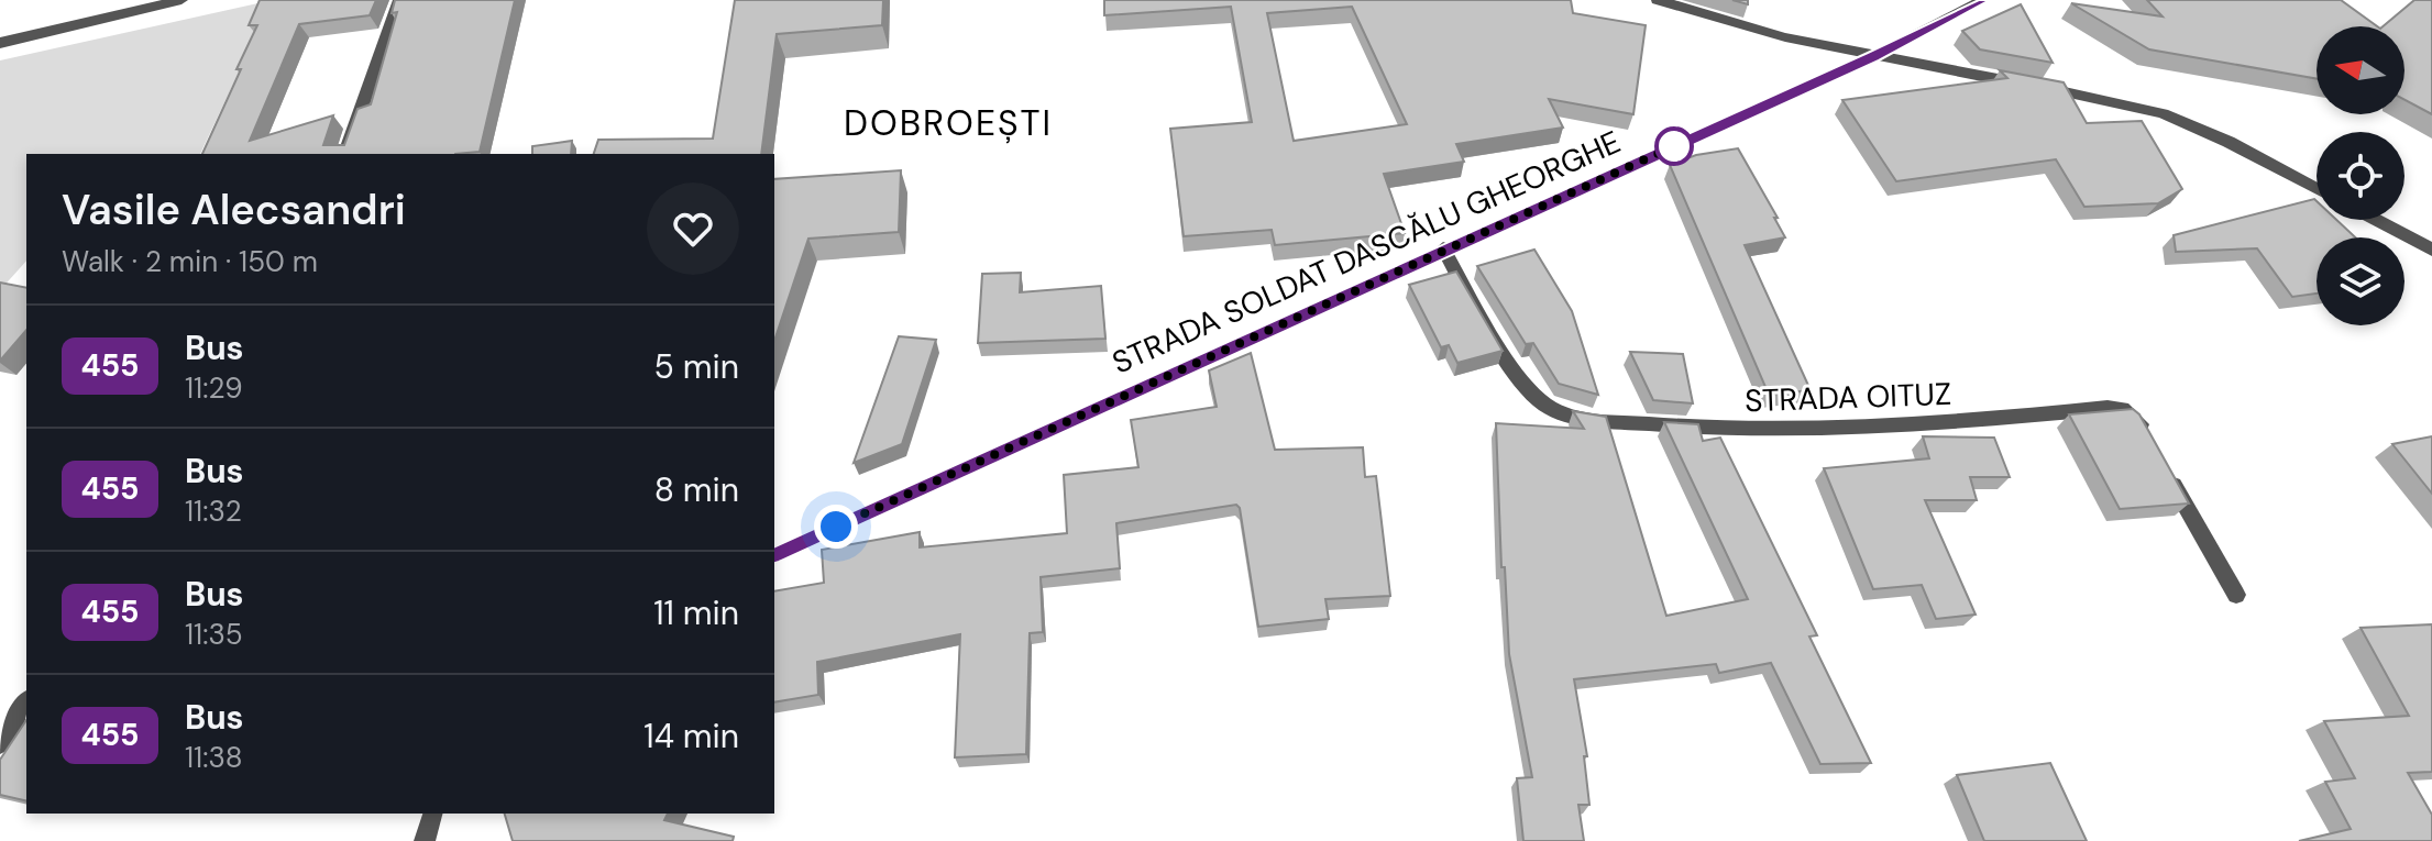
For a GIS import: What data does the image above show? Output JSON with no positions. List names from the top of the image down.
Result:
{
  "streets": {
    "street": ["STRADA SOLDAT DASCĂLU GHEORGHE", "STRADA OITUZ"]
  },
  "crossings": [
    ["STRADA SOLDAT DASCĂLU GHEORGHE", "STRADA OITUZ"]
  ],
  "districts": ["DOBROEȘTI"],
  "lines": ["bus line 455"],
  "north": "left",
  "page": {
    "heading": ["Vasile Alecsandri", "Walk · 2 min · 150 m"],
    "list": [
      {
        "mark": "455",
        "name": "Bus",
        "note": "11:29",
        "value": "5 min"
      },
      {
        "mark": "455",
        "name": "Bus",
        "note": "11:32",
        "value": "8 min"
      },
      {
        "mark": "455",
        "name": "Bus",
        "note": "11:35",
        "value": "11 min"
      },
      {
        "mark": "455",
        "name": "Bus",
        "note": "11:38",
        "value": "14 min"
      }
    ]
  }
}
